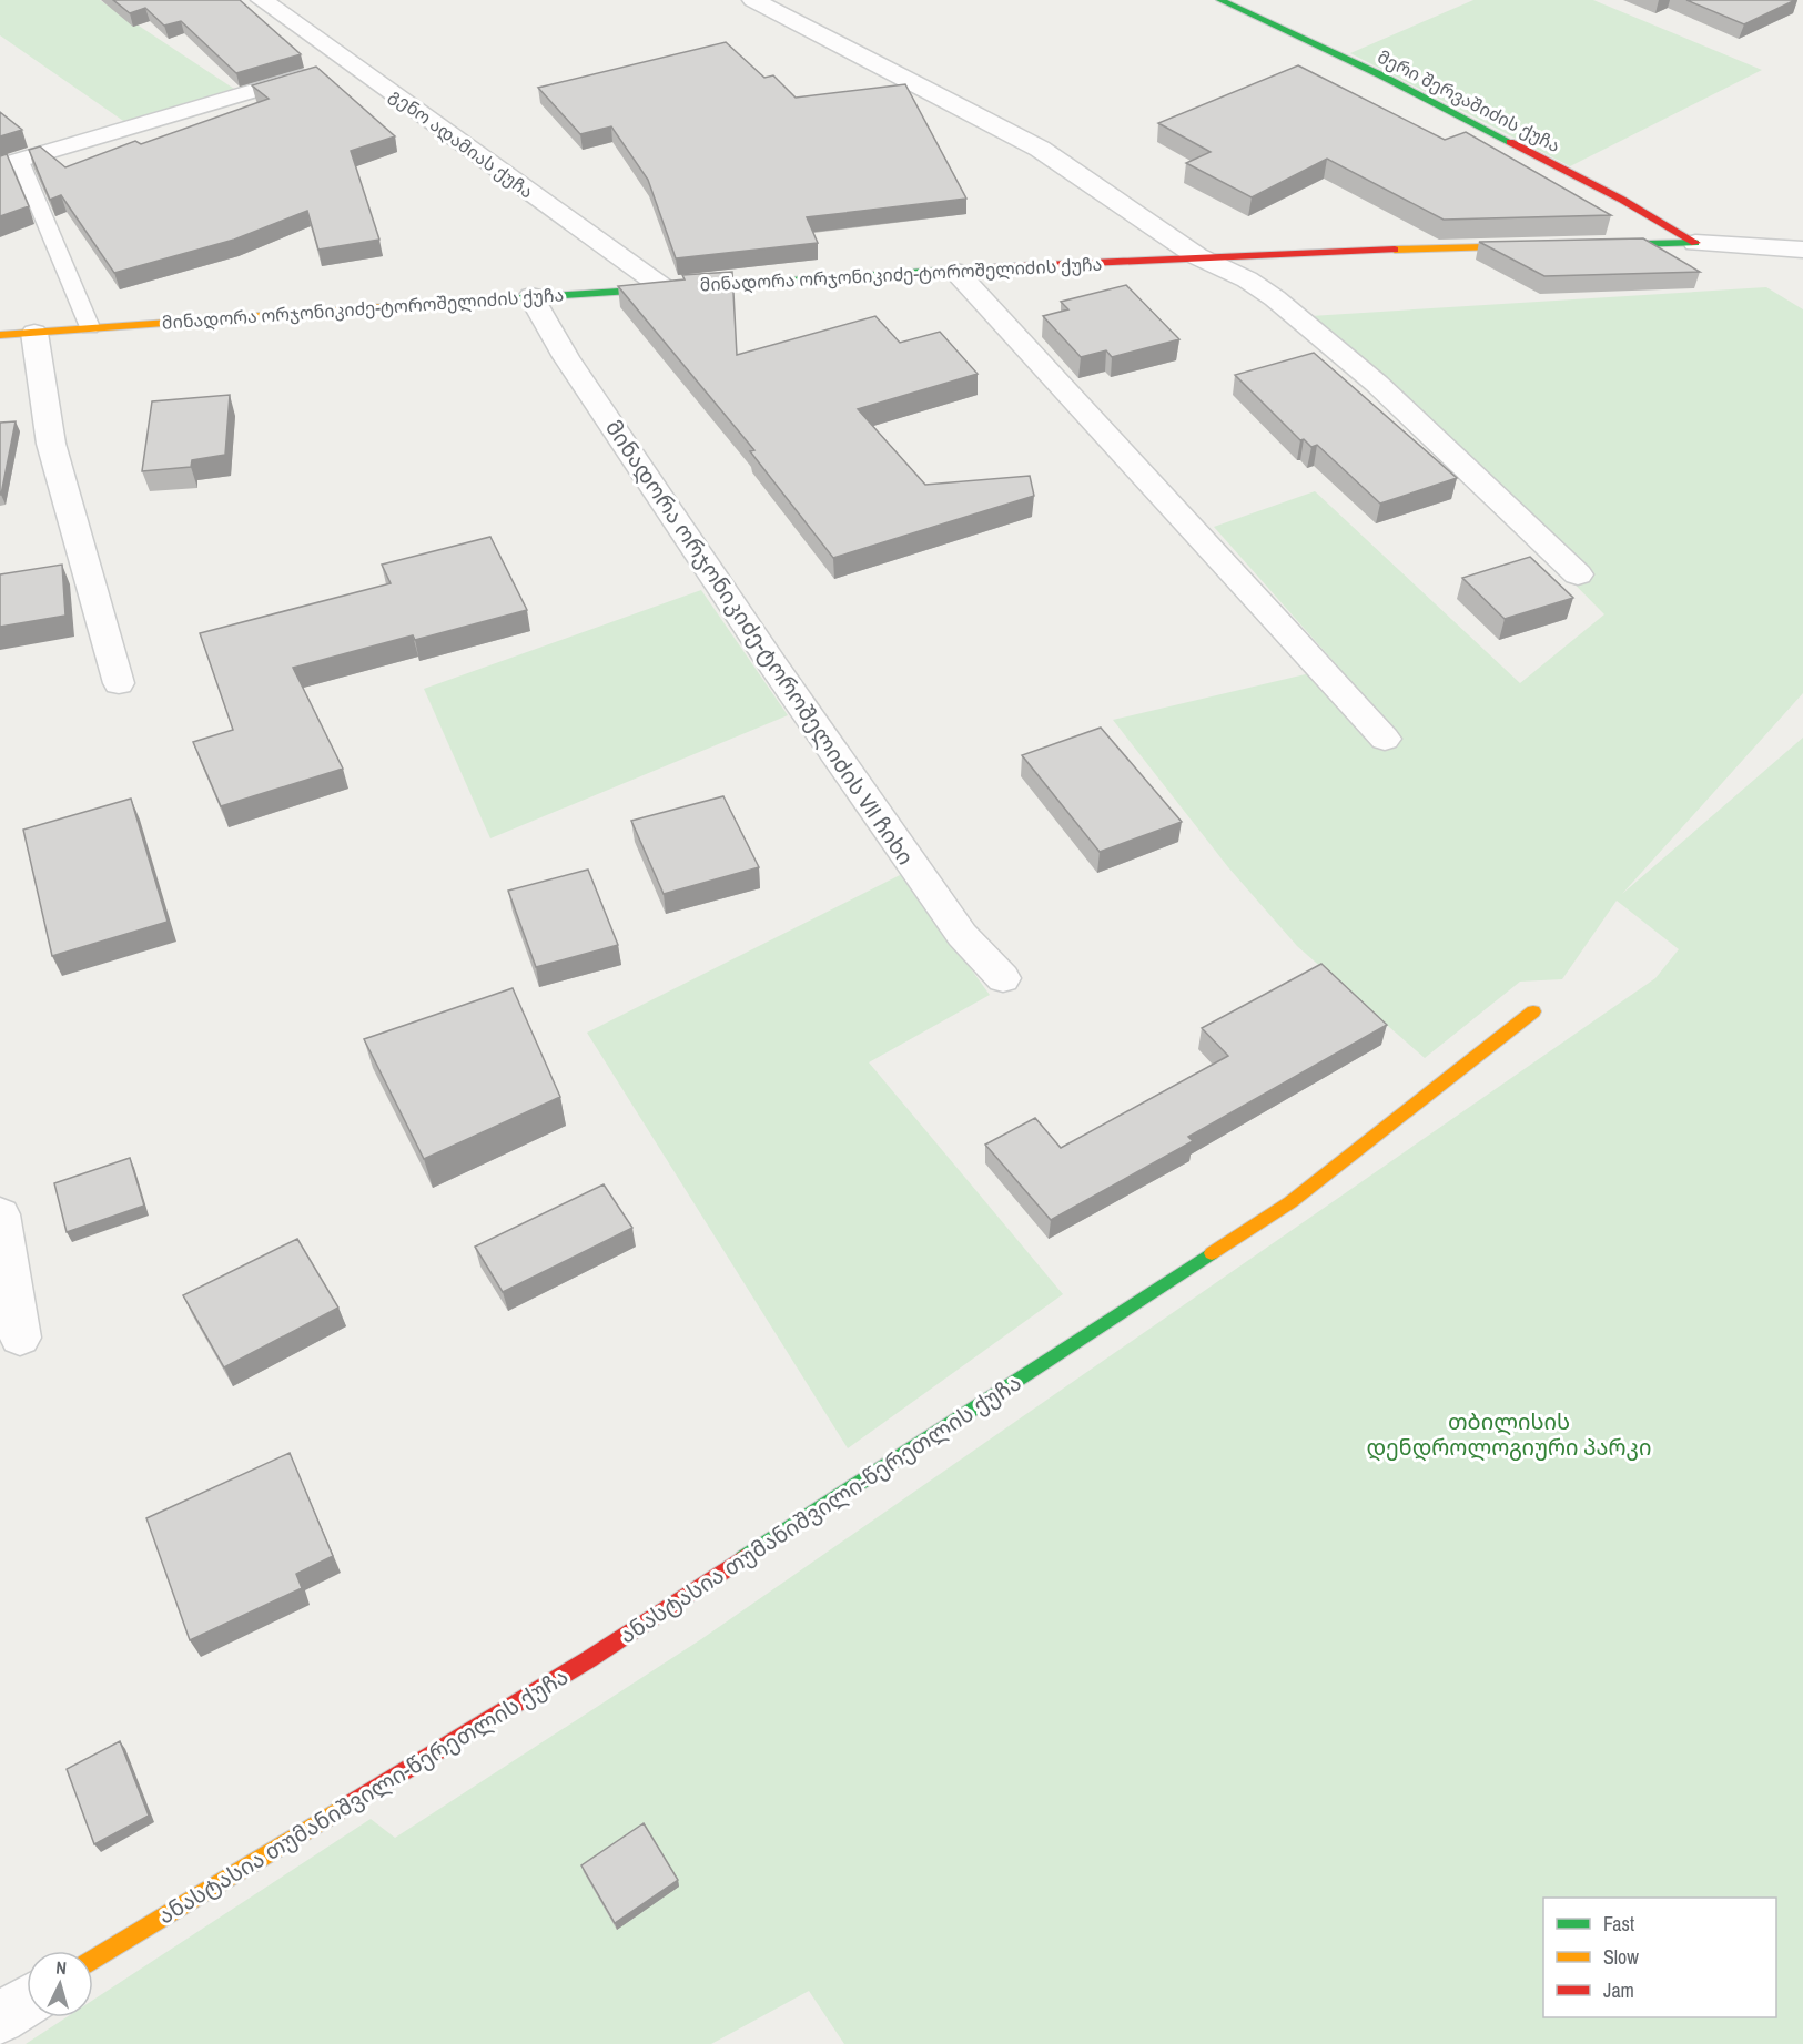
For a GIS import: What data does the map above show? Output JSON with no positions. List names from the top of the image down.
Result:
{
  "streets": {
    "street": [
      "მერი შერვაშიძის ქუჩა",
      "გენო ადამიას ქუჩა",
      "მინადორა ორჯონიკიძე-ტოროშელიძის ქუჩა",
      "მინადორა ორჯონიკიძე-ტოროშელიძის VII ჩიხი",
      "ანასტასია თუმანიშვილი-წერეთლის ქუჩა"
    ]
  },
  "crossings": [
    ["გენო ადამიას ქუჩა", "მინადორა ორჯონიკიძე-ტოროშელიძის ქუჩა"],
    ["მინადორა ორჯონიკიძე-ტოროშელიძის ქუჩა", "მინადორა ორჯონიკიძე-ტოროშელიძის VII ჩიხი"]
  ],
  "parks": ["თბილისის დენდროლოგიური პარკი"],
  "legend": ["Fast", "Slow", "Jam"],
  "north": "top"
}
